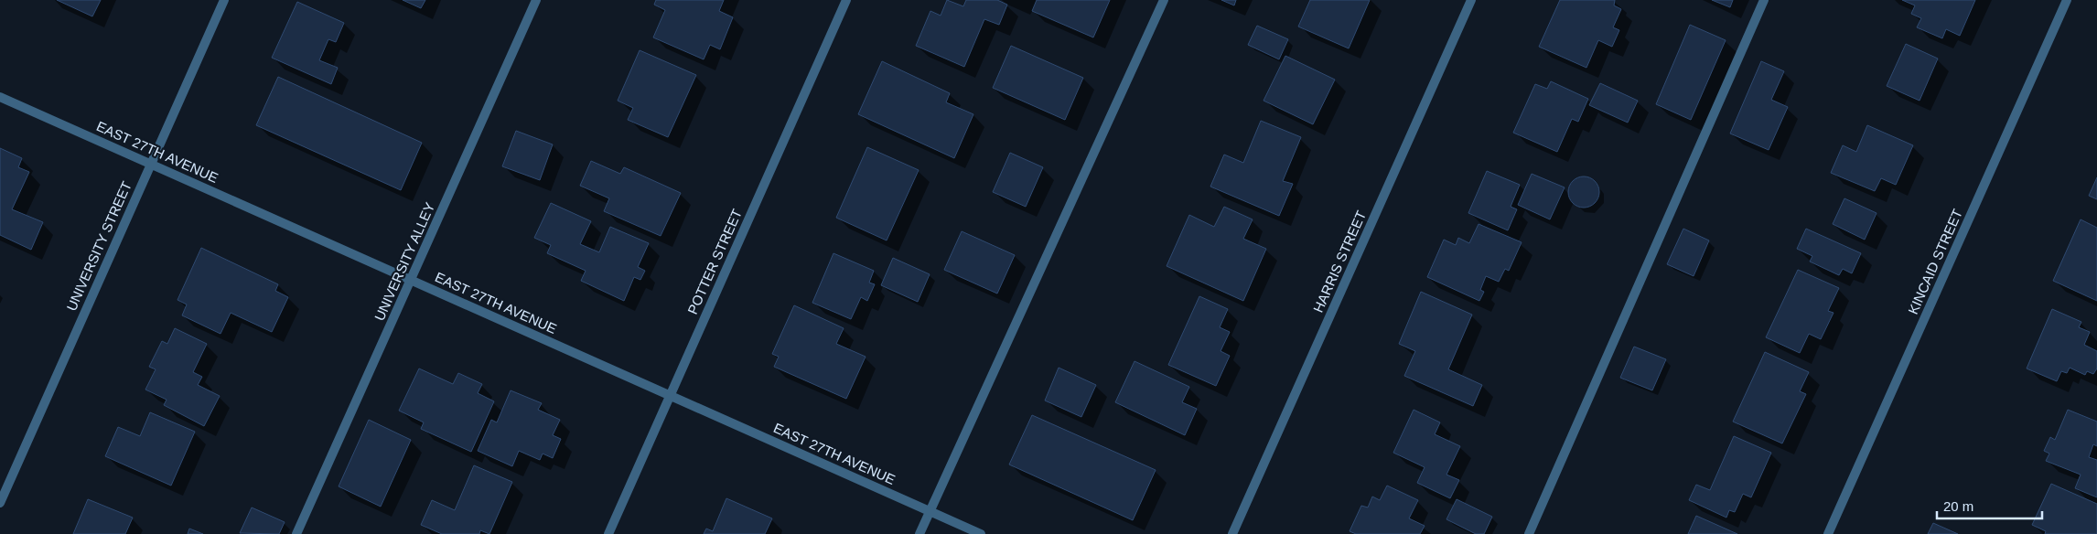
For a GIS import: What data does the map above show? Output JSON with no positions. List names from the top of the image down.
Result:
{
  "streets": {
    "street": [
      "EAST 27TH AVENUE",
      "UNIVERSITY STREET",
      "UNIVERSITY ALLEY",
      "POTTER STREET",
      "HARRIS STREET",
      "KINCAID STREET"
    ]
  },
  "crossings": [
    ["EAST 27TH AVENUE", "UNIVERSITY STREET"],
    ["EAST 27TH AVENUE", "UNIVERSITY ALLEY"],
    ["EAST 27TH AVENUE", "POTTER STREET"]
  ],
  "scale_bar": "20 m"
}
